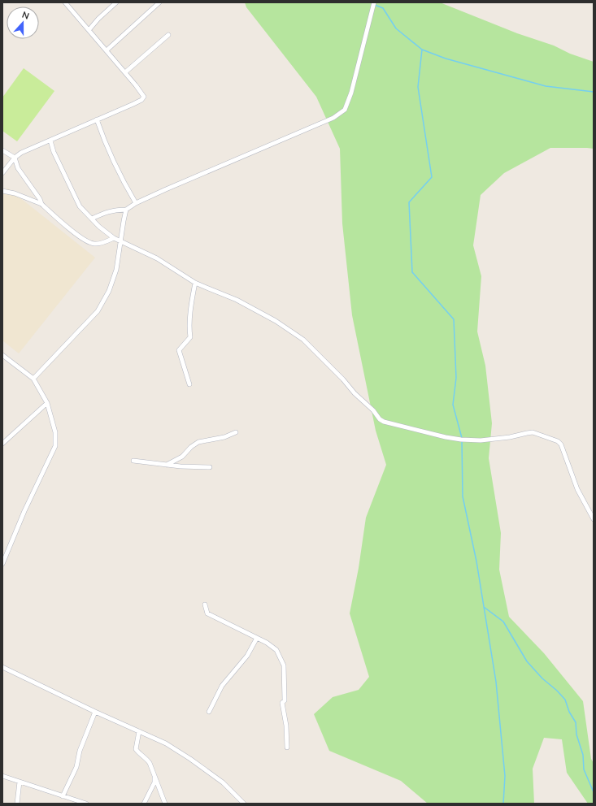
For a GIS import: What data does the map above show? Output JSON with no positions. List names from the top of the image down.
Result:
{
  "north": "top"
}
